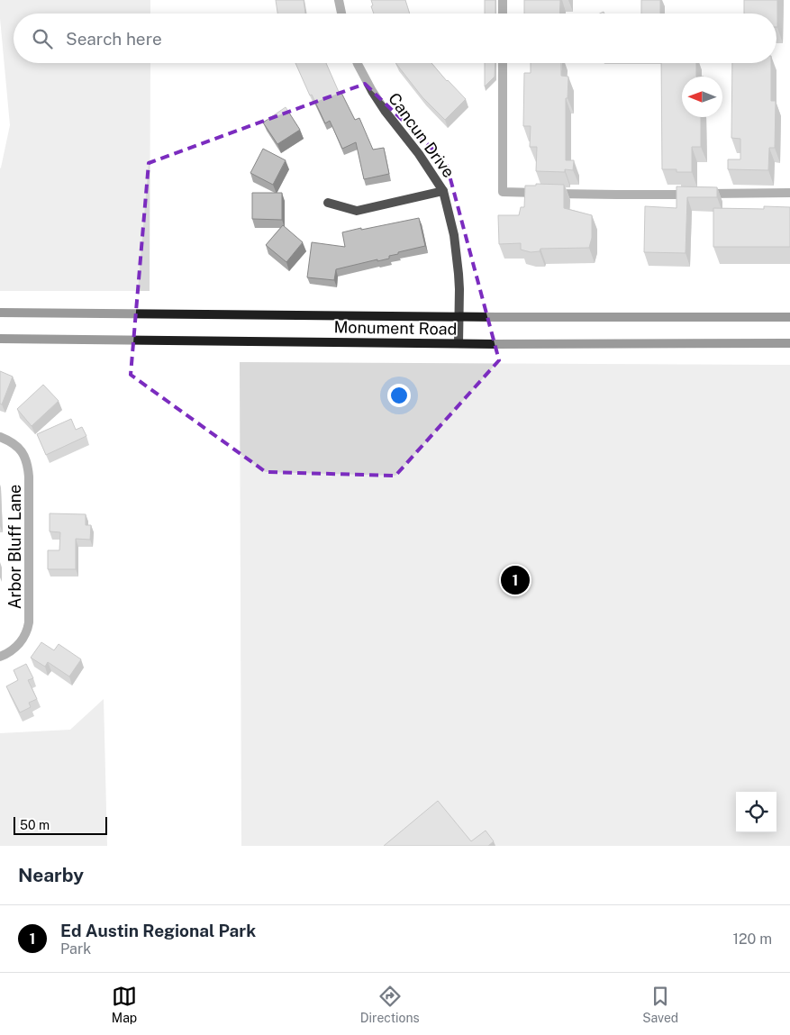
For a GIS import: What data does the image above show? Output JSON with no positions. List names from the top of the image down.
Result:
{
  "streets": {
    "street": ["Cancun Drive", "Monument Road", "Arbor Bluff Lane"]
  },
  "crossings": [
    ["Cancun Drive", "Monument Road"]
  ],
  "scale_bar": "50 m",
  "north": "left",
  "page": {
    "search": "Search here",
    "pins": "1",
    "scale": "50 m",
    "heading": "Nearby",
    "list": [
      {
        "mark": "1",
        "name": "Ed Austin Regional Park",
        "note": "Park",
        "value": "120 m"
      }
    ],
    "nav": ["Map", "Directions", "Saved"]
  }
}
